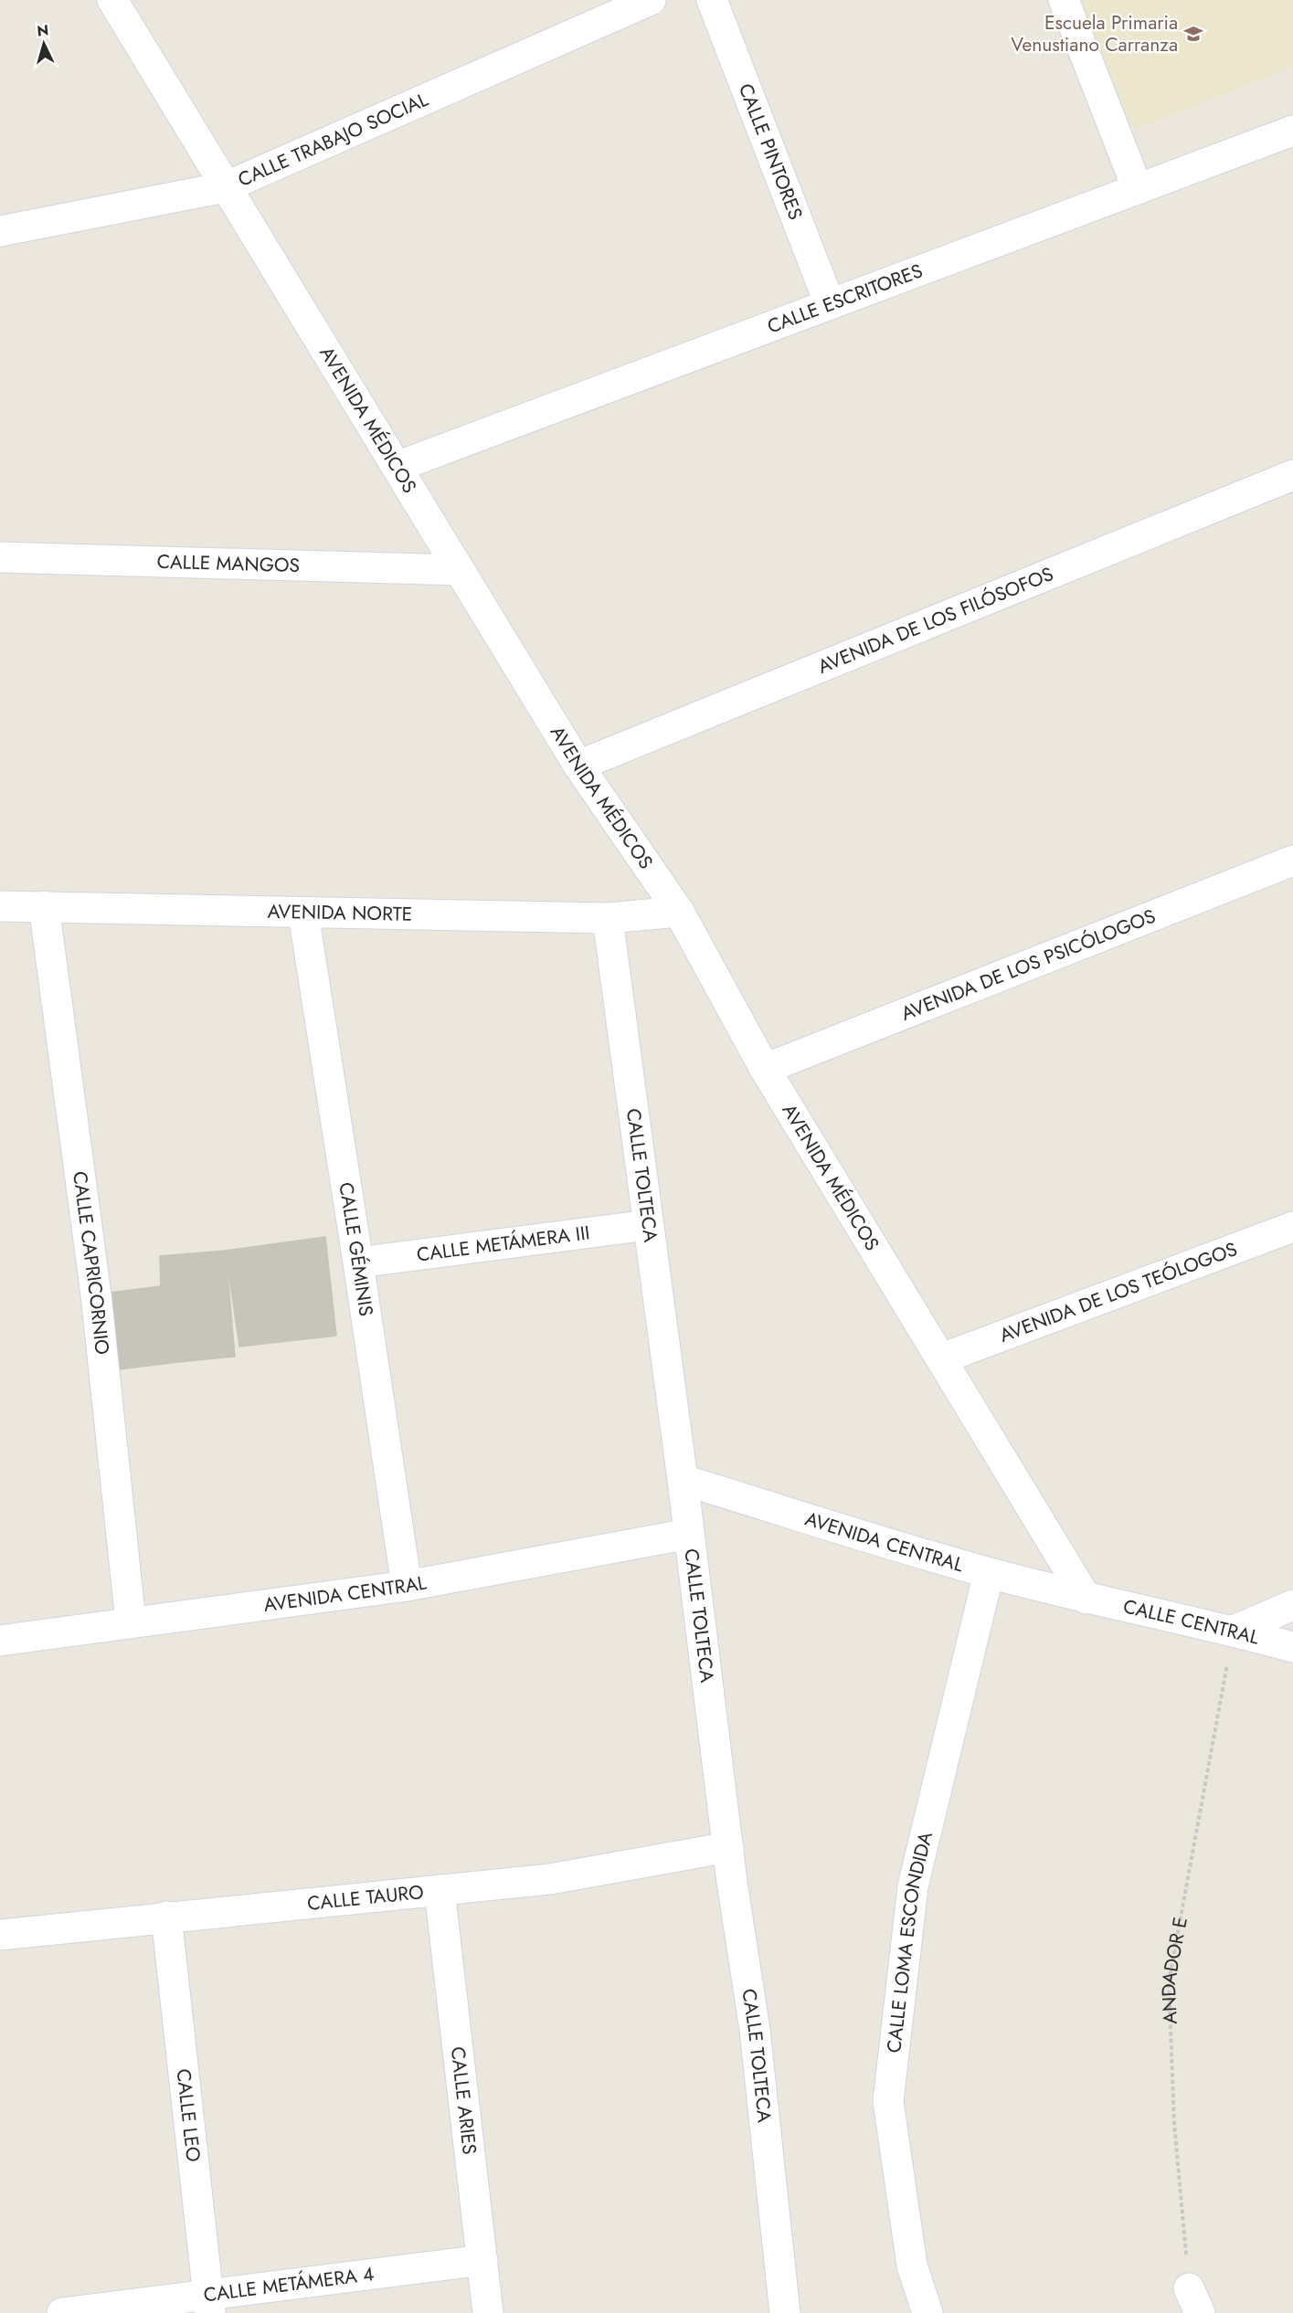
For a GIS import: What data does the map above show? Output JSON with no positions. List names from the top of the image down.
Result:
{
  "streets": {
    "street": [
      "CALLE TRABAJO SOCIAL",
      "CALLE PINTORES",
      "CALLE ESCRITORES",
      "AVENIDA MÉDICOS",
      "CALLE MANGOS",
      "AVENIDA DE LOS FILÓSOFOS",
      "AVENIDA NORTE",
      "AVENIDA DE LOS PSICÓLOGOS",
      "CALLE TOLTECA",
      "CALLE METÁMERA III",
      "CALLE GÉMINIS",
      "CALLE CAPRICORNIO",
      "AVENIDA DE LOS TEÓLOGOS",
      "AVENIDA CENTRAL",
      "CALLE CENTRAL",
      "CALLE TAURO",
      "CALLE LOMA ESCONDIDA",
      "CALLE ARIES",
      "CALLE LEO",
      "CALLE METÁMERA 4"
    ],
    "path": ["ANDADOR E"]
  },
  "crossings": [
    ["CALLE TRABAJO SOCIAL", "AVENIDA MÉDICOS"],
    ["CALLE PINTORES", "CALLE ESCRITORES"],
    ["CALLE ESCRITORES", "AVENIDA MÉDICOS"],
    ["AVENIDA MÉDICOS", "CALLE MANGOS"],
    ["AVENIDA MÉDICOS", "AVENIDA DE LOS FILÓSOFOS"],
    ["AVENIDA MÉDICOS", "AVENIDA NORTE"],
    ["AVENIDA MÉDICOS", "AVENIDA DE LOS PSICÓLOGOS"],
    ["AVENIDA MÉDICOS", "AVENIDA DE LOS TEÓLOGOS"],
    ["AVENIDA MÉDICOS", "AVENIDA CENTRAL"],
    ["AVENIDA MÉDICOS", "CALLE CENTRAL"],
    ["AVENIDA NORTE", "CALLE TOLTECA"],
    ["AVENIDA NORTE", "CALLE GÉMINIS"],
    ["AVENIDA NORTE", "CALLE CAPRICORNIO"],
    ["CALLE TOLTECA", "CALLE METÁMERA III"],
    ["CALLE TOLTECA", "AVENIDA CENTRAL"],
    ["CALLE TOLTECA", "CALLE TAURO"],
    ["CALLE METÁMERA III", "CALLE GÉMINIS"],
    ["CALLE GÉMINIS", "AVENIDA CENTRAL"],
    ["CALLE CAPRICORNIO", "AVENIDA CENTRAL"],
    ["AVENIDA CENTRAL", "CALLE CENTRAL"],
    ["AVENIDA CENTRAL", "CALLE LOMA ESCONDIDA"],
    ["CALLE CENTRAL", "ANDADOR E"],
    ["CALLE TAURO", "CALLE ARIES"],
    ["CALLE TAURO", "CALLE LEO"],
    ["CALLE ARIES", "CALLE METÁMERA 4"],
    ["CALLE LEO", "CALLE METÁMERA 4"]
  ],
  "places": {
    "school or university": ["Escuela Primaria Venustiano Carranza"]
  },
  "north": "top"
}
